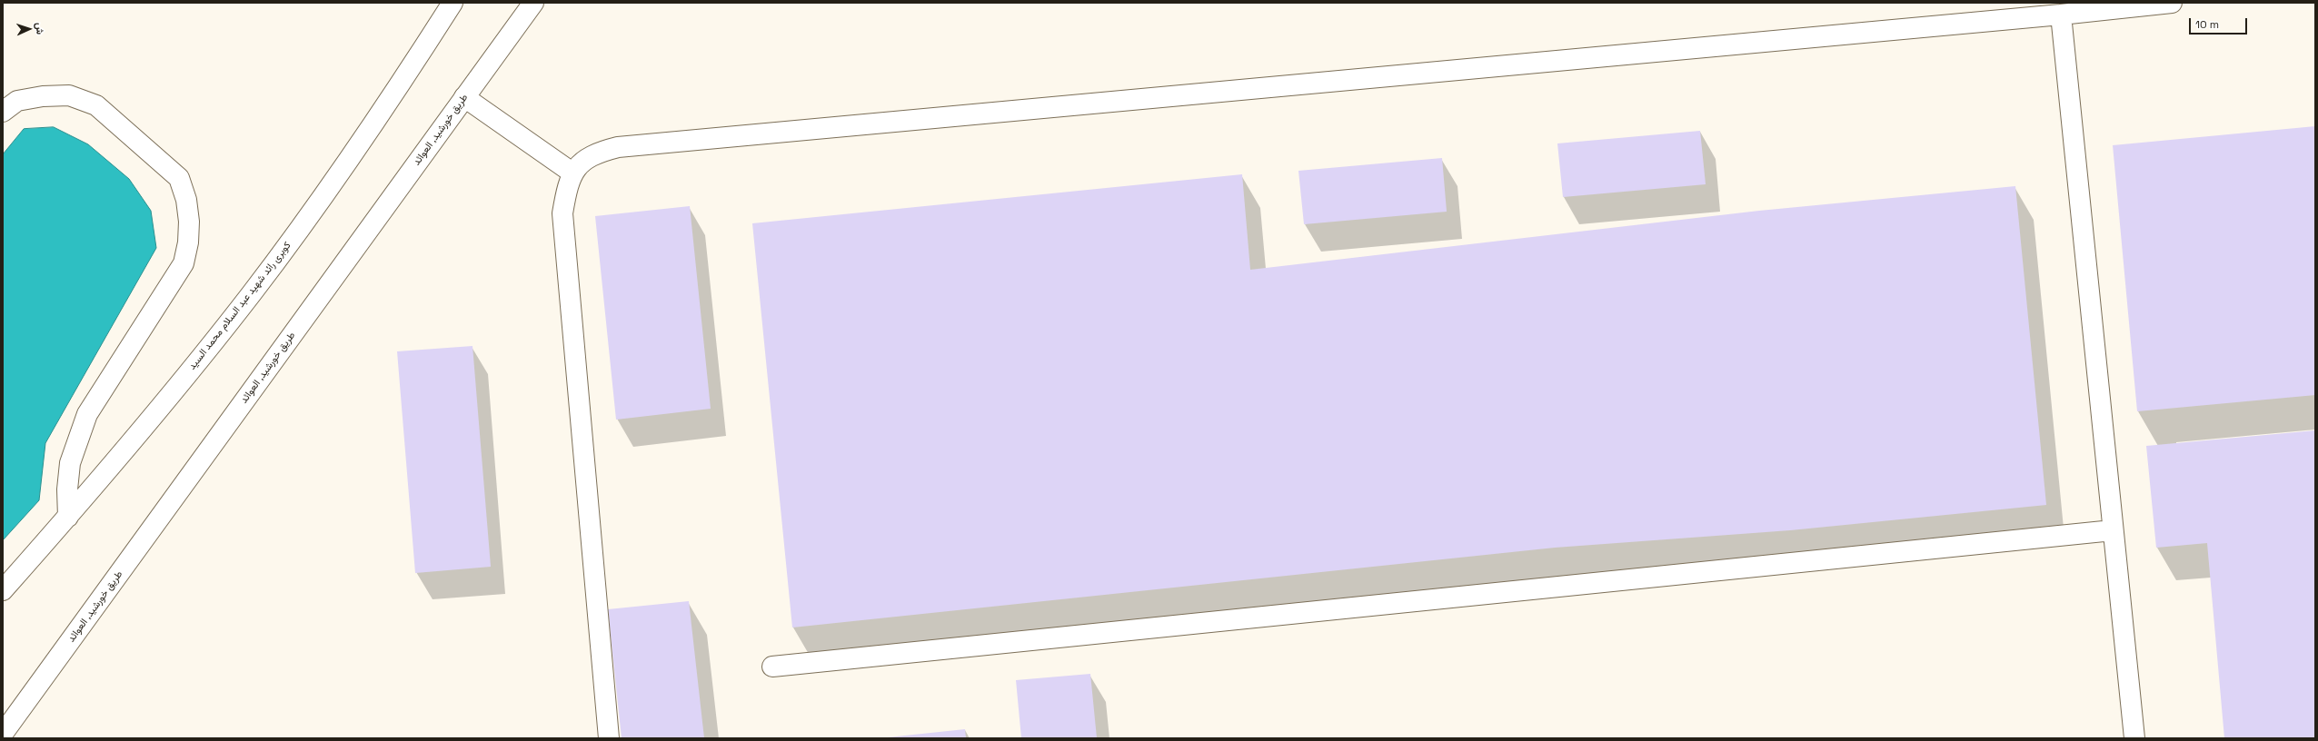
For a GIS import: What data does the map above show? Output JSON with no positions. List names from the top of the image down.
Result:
{
  "streets": {
    "main road": ["طريق خورشيد, العوائد", "كوبرى رائد شهيد عبد السلام محمد السيد"]
  },
  "scale_bar": "10 m",
  "north": "right"
}
